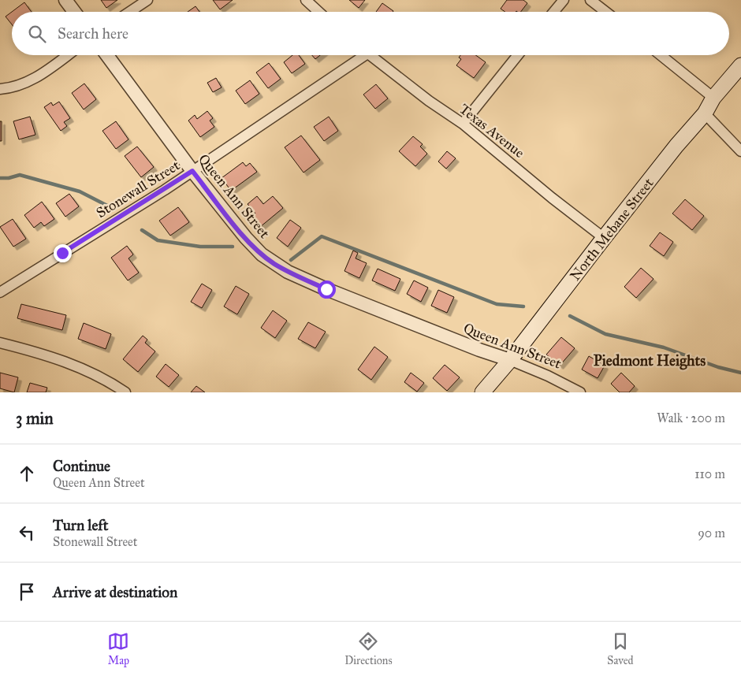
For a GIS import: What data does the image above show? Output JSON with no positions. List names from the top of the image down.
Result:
{
  "streets": {
    "main road": ["North Mebane Street"],
    "street": ["Texas Avenue", "Stonewall Street", "Queen Ann Street"]
  },
  "crossings": [
    ["Texas Avenue", "North Mebane Street"],
    ["Stonewall Street", "Queen Ann Street"],
    ["Queen Ann Street", "North Mebane Street"]
  ],
  "districts": ["Piedmont Heights"],
  "page": {
    "search": "Search here",
    "heading": ["3 min", "Walk · 200 m"],
    "list": [
      ["Continue", "Queen Ann Street", "110 m"],
      ["Turn left", "Stonewall Street", "90 m"],
      "Arrive at destination"
    ],
    "nav": ["Map", "Directions", "Saved"]
  }
}
